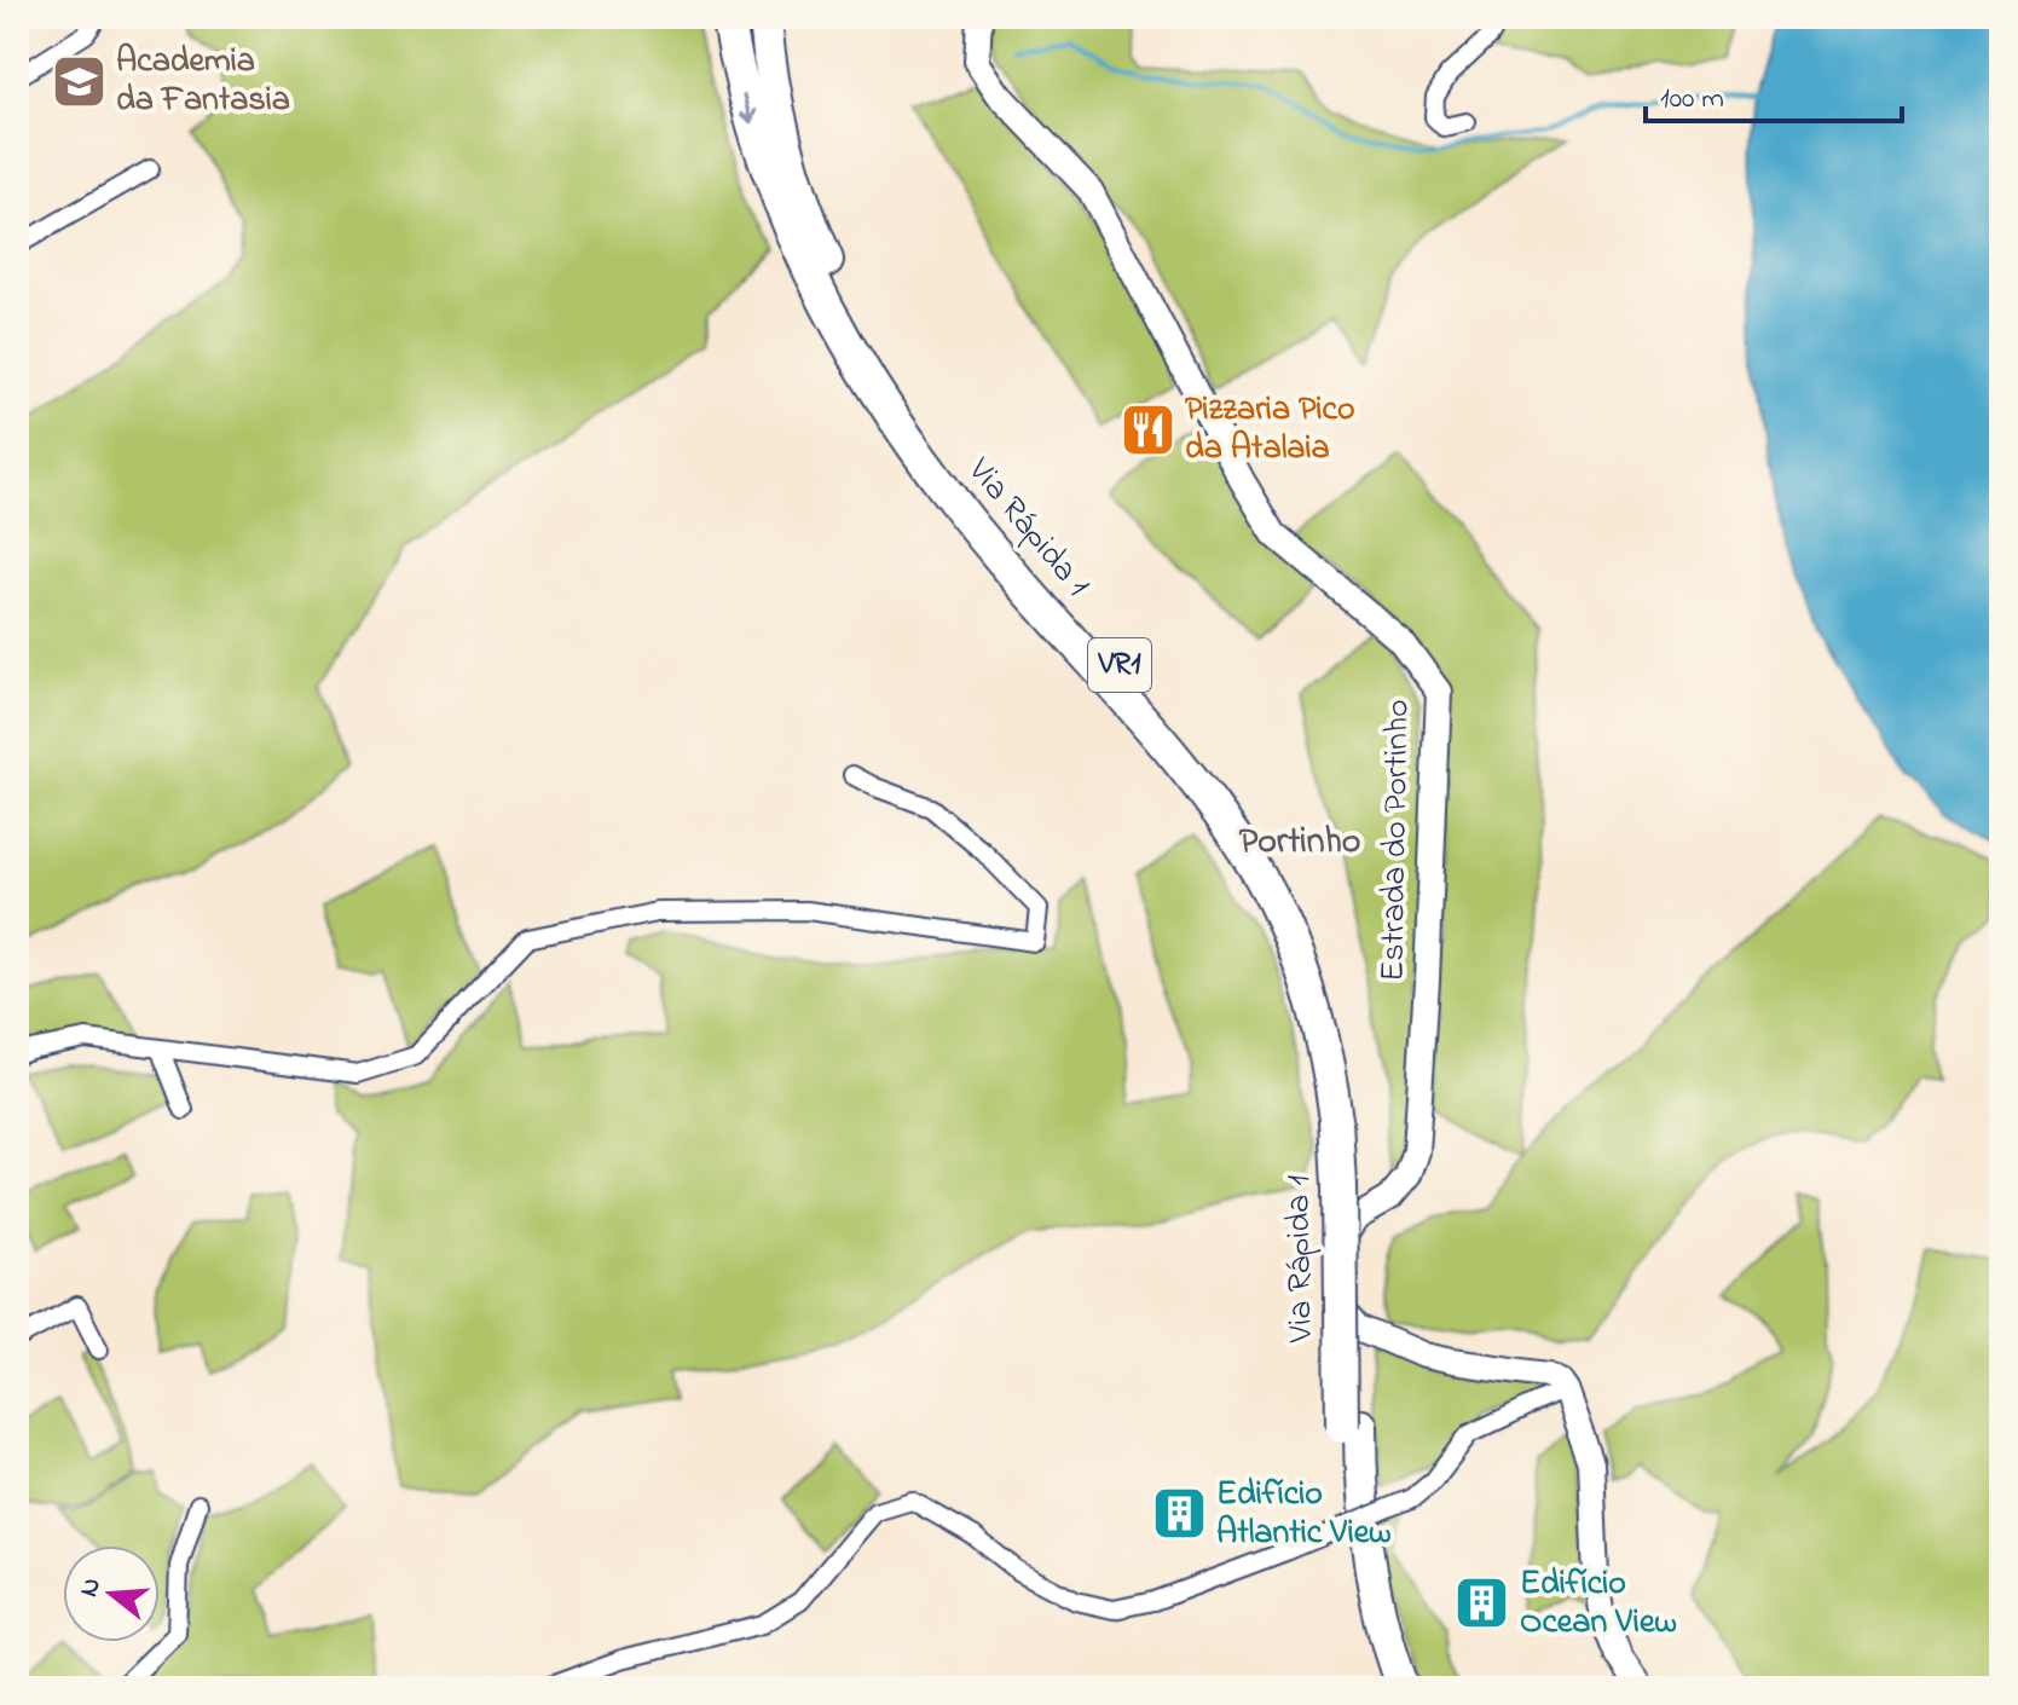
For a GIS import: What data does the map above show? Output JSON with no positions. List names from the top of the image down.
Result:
{
  "streets": {
    "highway": ["Via Rápida 1", "VR1"],
    "street": ["Estrada do Portinho"]
  },
  "districts": ["Portinho"],
  "places": {
    "school or university": ["Academia da Fantasia"],
    "restaurant": ["Pizzaria Pico da Atalaia"],
    "building": ["Edifício Atlantic View", "Edifício Ocean View"]
  },
  "scale_bar": "100 m",
  "north": "left"
}
